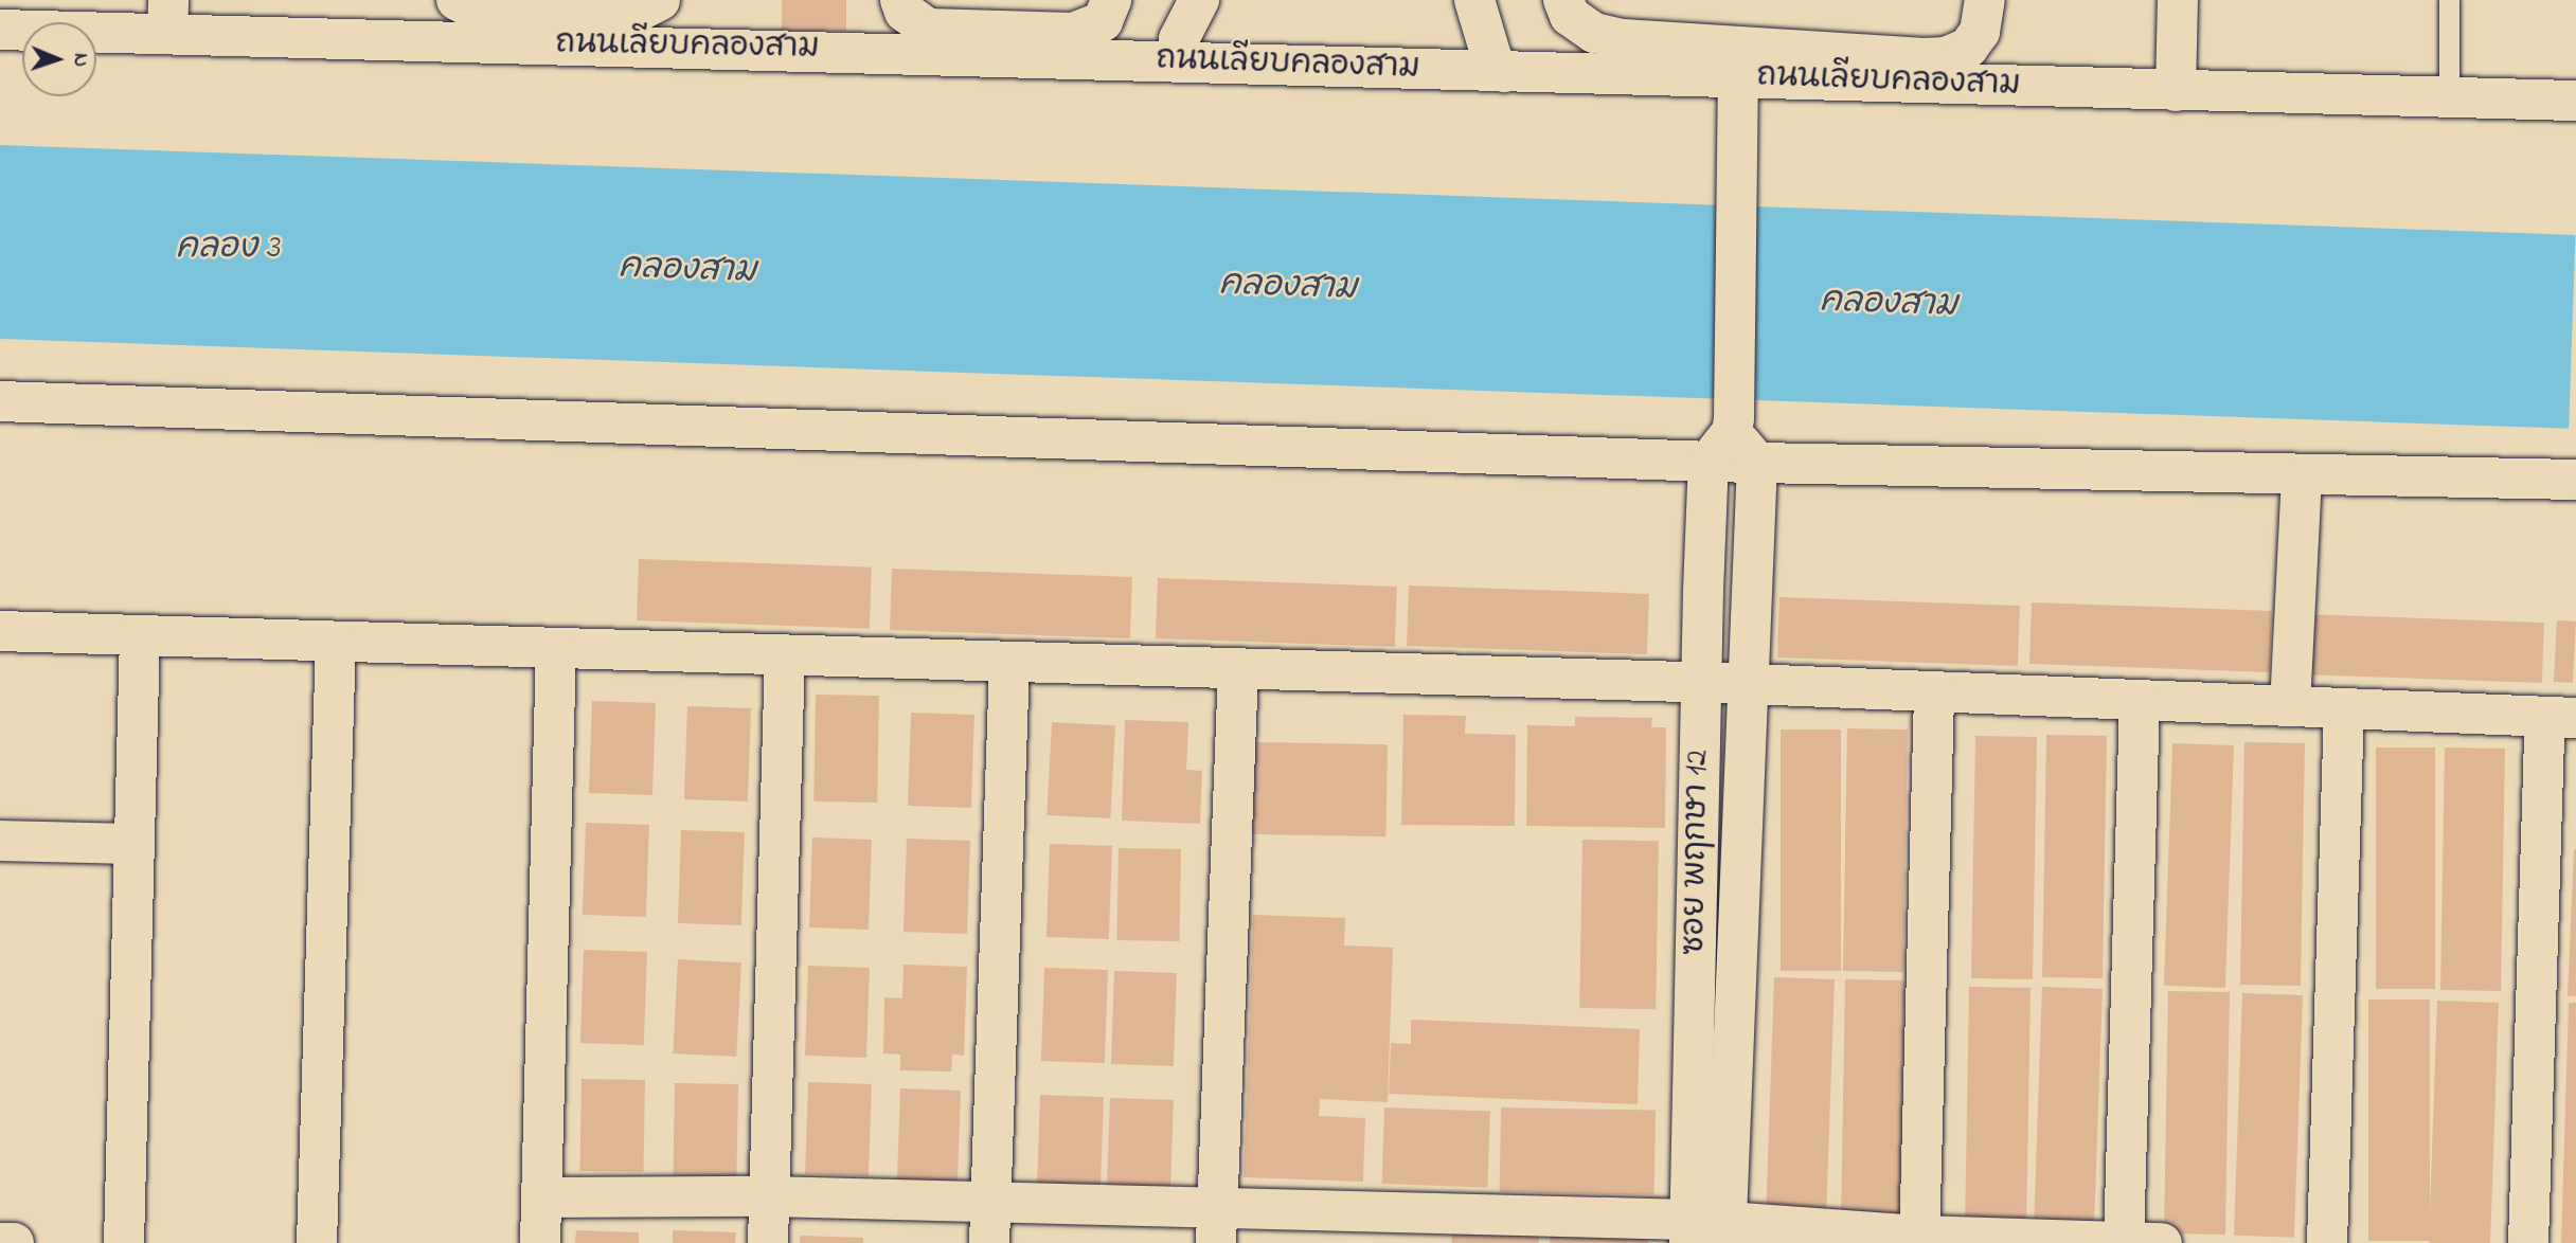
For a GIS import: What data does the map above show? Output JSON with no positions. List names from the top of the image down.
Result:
{
  "streets": {
    "street": ["ถนนเลียบคลองสาม", "ซอย พฤกษา 12"]
  },
  "crossings": [
    ["ถนนเลียบคลองสาม", "ซอย พฤกษา 12"]
  ],
  "water": ["คลอง 3", "คลองสาม"],
  "north": "right"
}
